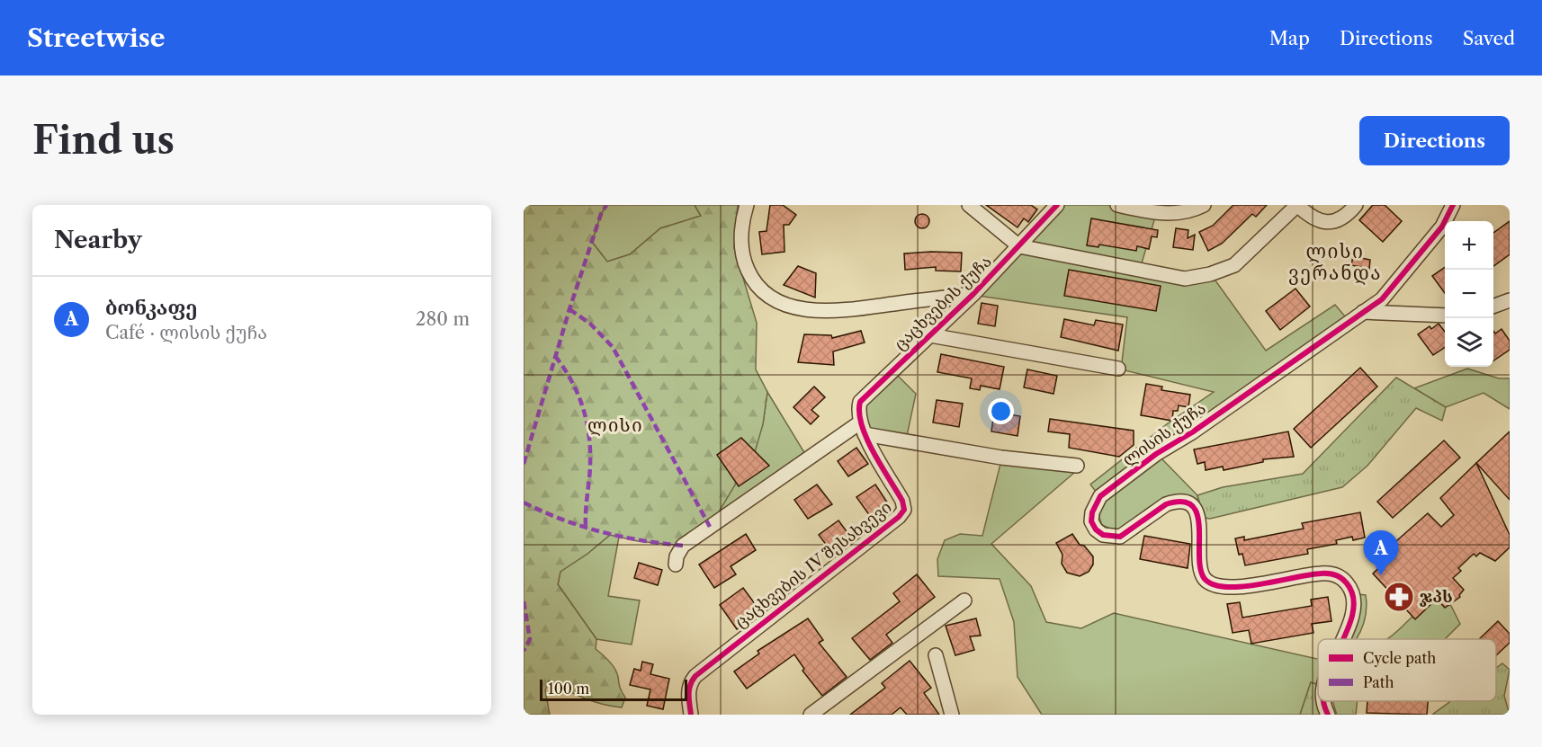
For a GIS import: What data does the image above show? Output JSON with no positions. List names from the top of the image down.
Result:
{
  "streets": {
    "street": ["ცაცხვების ქუჩა", "ლისის ქუჩა", "ცაცხვების IV შესახვევი"]
  },
  "crossings": [
    ["ცაცხვების ქუჩა", "ცაცხვების IV შესახვევი"]
  ],
  "districts": ["ლისი ვერანდა", "ლისი"],
  "places": {
    "pharmacy": ["ჯპს"]
  },
  "legend": ["Cycle path", "Path"],
  "scale_bar": "100 m",
  "page": {
    "header": "Streetwise",
    "nav": ["Map", "Directions", "Saved"],
    "buttons": "Directions",
    "title": "Find us",
    "heading": "Nearby",
    "map_buttons": ["+", "−"],
    "list": [
      {
        "mark": "A",
        "name": "ბონკაფე",
        "note": "Café · ლისის ქუჩა",
        "value": "280 m"
      }
    ],
    "pins": "A",
    "scale": "100 m"
  }
}
